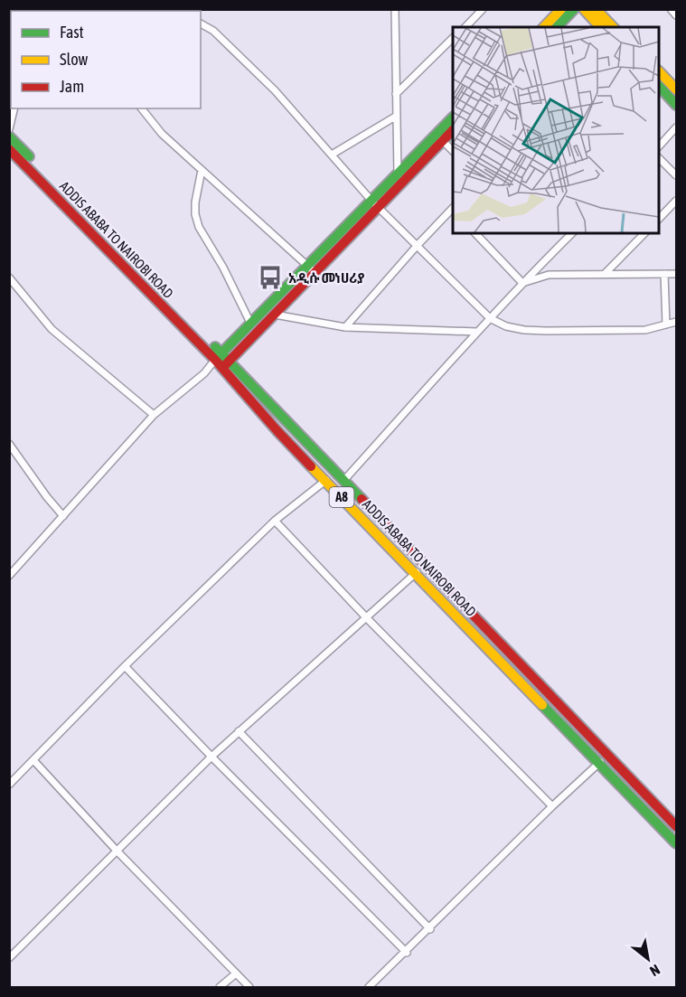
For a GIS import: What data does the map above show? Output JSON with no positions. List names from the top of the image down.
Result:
{
  "streets": {
    "main road": ["ADDIS ABABA TO NAIROBI ROAD", "A8"]
  },
  "places": {
    "bus stop": ["አዲሱ መነሀሪያ"]
  },
  "legend": ["Fast", "Slow", "Jam"],
  "north": "bottom right"
}
